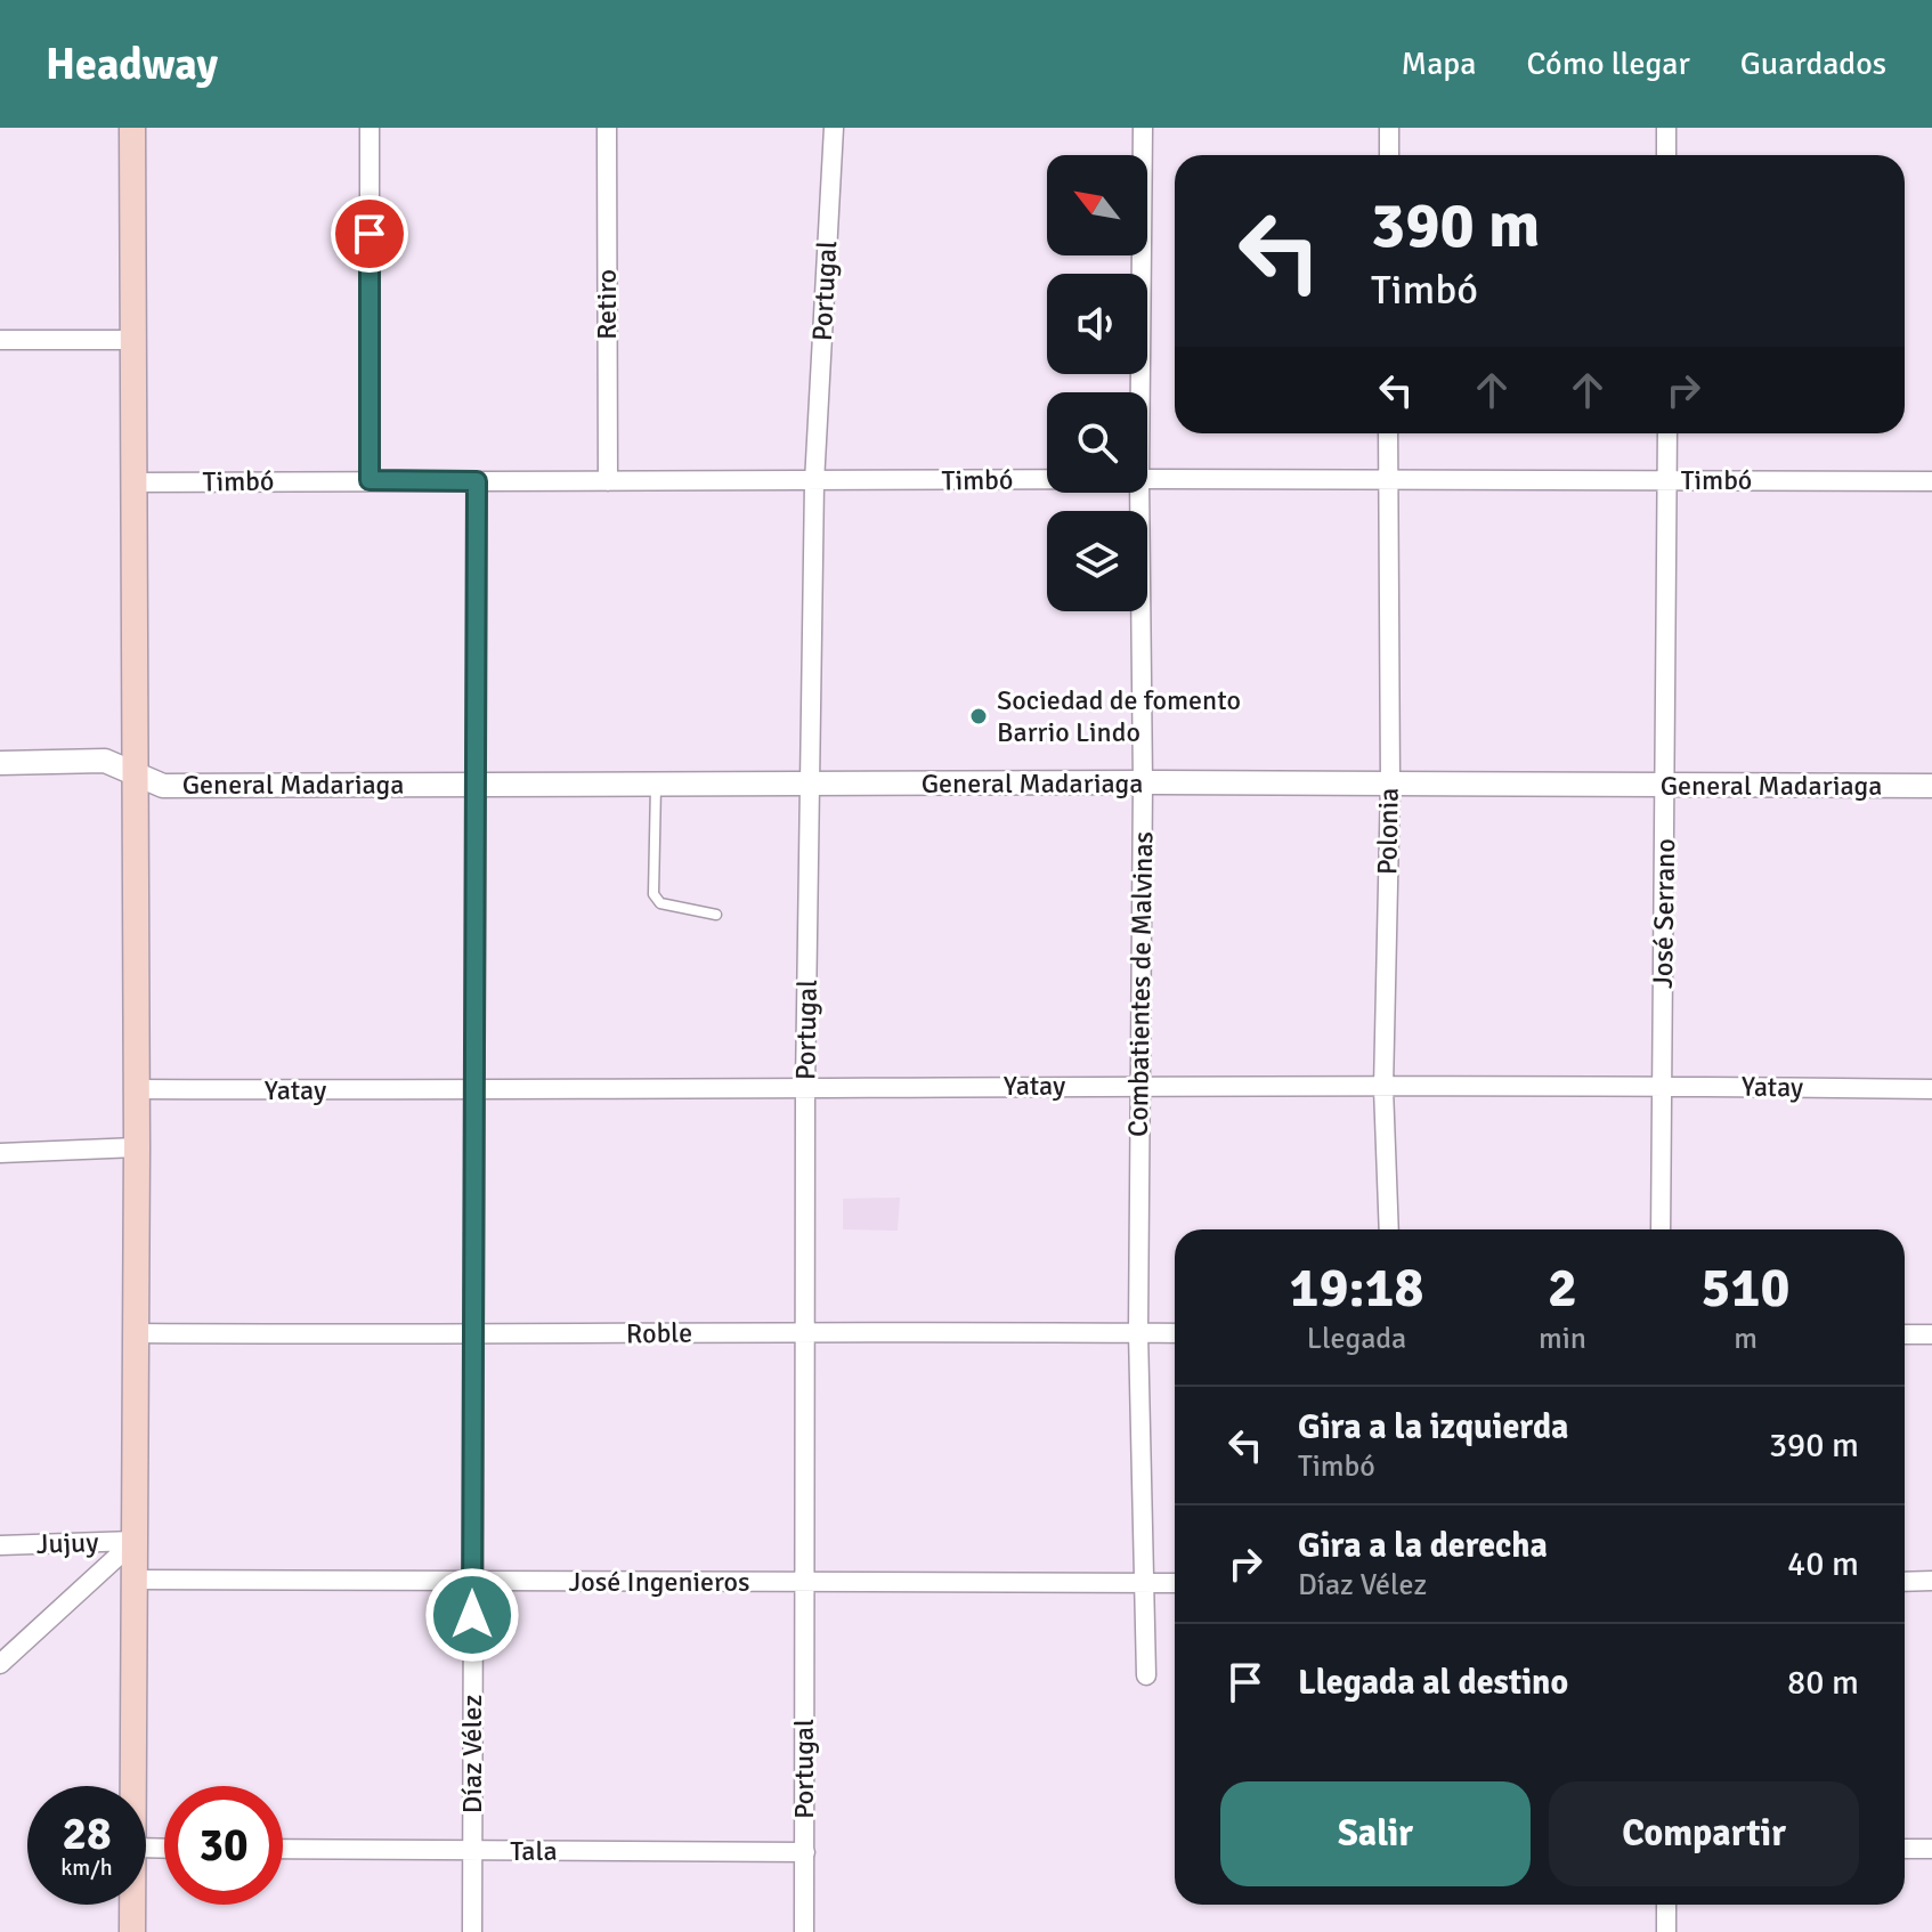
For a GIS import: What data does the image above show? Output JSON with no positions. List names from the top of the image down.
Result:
{
  "streets": {
    "street": [
      "Portugal",
      "Retiro",
      "Timbó",
      "General Madariaga",
      "Polonia",
      "José Serrano",
      "Combatientes de Malvinas",
      "Yatay",
      "Roble",
      "Jujuy",
      "José Ingenieros",
      "Díaz Vélez",
      "Tala"
    ]
  },
  "crossings": [
    ["Portugal", "Timbó"],
    ["Portugal", "General Madariaga"],
    ["Portugal", "Yatay"],
    ["Portugal", "Roble"],
    ["Portugal", "José Ingenieros"],
    ["Portugal", "Tala"],
    ["Retiro", "Timbó"],
    ["Timbó", "Polonia"],
    ["Timbó", "José Serrano"],
    ["Timbó", "Díaz Vélez"],
    ["General Madariaga", "Polonia"],
    ["General Madariaga", "José Serrano"],
    ["General Madariaga", "Combatientes de Malvinas"],
    ["General Madariaga", "Díaz Vélez"],
    ["Polonia", "Yatay"],
    ["José Serrano", "Yatay"],
    ["Combatientes de Malvinas", "Yatay"],
    ["Combatientes de Malvinas", "Roble"],
    ["Combatientes de Malvinas", "José Ingenieros"],
    ["Yatay", "Díaz Vélez"],
    ["Roble", "Díaz Vélez"],
    ["José Ingenieros", "Díaz Vélez"],
    ["Díaz Vélez", "Tala"]
  ],
  "places": ["Sociedad de fomento Barrio Lindo"],
  "north": "top left",
  "page": {
    "header": "Headway",
    "nav": ["Mapa", "Cómo llegar", "Guardados"],
    "turn": ["390 m", "Timbó"],
    "eta": [
      "19:18",
      "Llegada",
      "2",
      "min",
      "510",
      "m"
    ],
    "list": [
      {
        "name": "Gira a la izquierda",
        "note": "Timbó",
        "value": "390 m"
      },
      {
        "name": "Gira a la derecha",
        "note": "Díaz Vélez",
        "value": "40 m"
      },
      {
        "name": "Llegada al destino",
        "value": "80 m"
      }
    ],
    "buttons": ["Salir", "Compartir"],
    "speed": "28 km/h",
    "limit": "30"
  }
}
